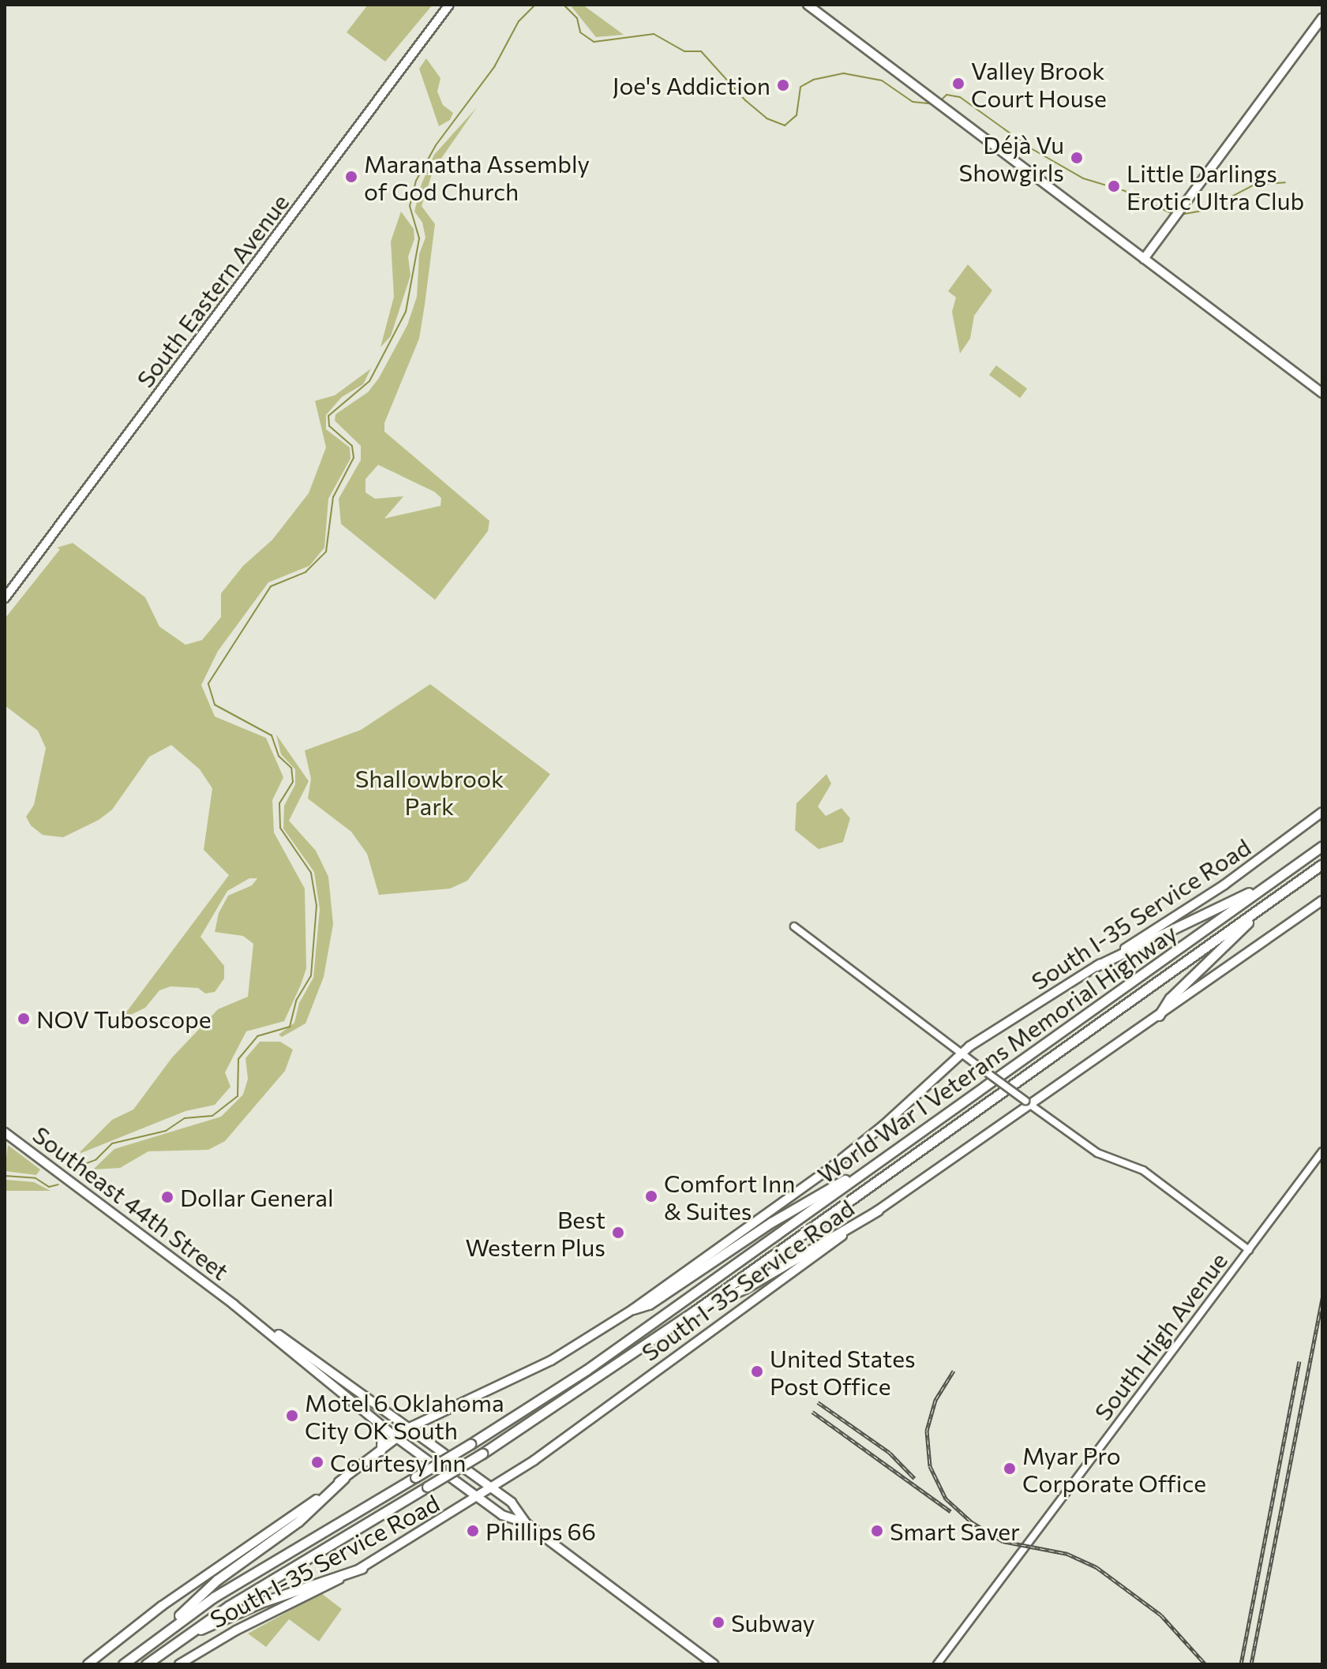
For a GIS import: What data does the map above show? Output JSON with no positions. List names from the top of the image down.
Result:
{
  "streets": {
    "highway": ["World War I Veterans Memorial Highway"],
    "main road": ["South Eastern Avenue", "South I-35 Service Road", "Southeast 44th Street"],
    "street": ["South High Avenue"]
  },
  "crossings": [
    ["South I-35 Service Road", "Southeast 44th Street"]
  ],
  "parks": ["Shallowbrook Park"],
  "places": [
    "Valley Brook Court House",
    "Joe's Addiction",
    "Déjà Vu Showgirls",
    "Maranatha Assembly of God Church",
    "Little Darlings Erotic Ultra Club",
    "NOV Tuboscope",
    "Comfort Inn & Suites",
    "Dollar General",
    "Best Western Plus",
    "United States Post Office",
    "Motel 6 Oklahoma City OK South",
    "Courtesy Inn",
    "Myar Pro Corporate Office",
    "Phillips 66",
    "Smart Saver",
    "Subway"
  ]
}
